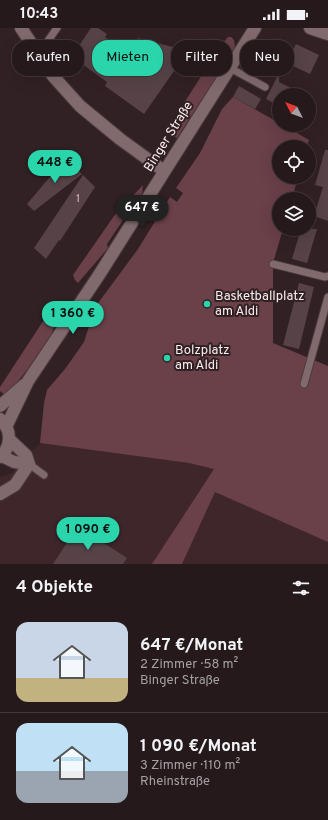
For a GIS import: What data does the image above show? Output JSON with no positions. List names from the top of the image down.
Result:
{
  "streets": {
    "main road": ["Binger Straße"]
  },
  "places": ["Basketballplatz am Aldi", "Bolzplatz am Aldi"],
  "house_numbers": ["1"],
  "north": "top left",
  "page": {
    "status": "10:43",
    "chip": [
      "Kaufen",
      "Mieten",
      "Filter",
      "Neu"
    ],
    "price": [
      "448 €",
      "647 €",
      "1 360 €",
      "1 090 €"
    ],
    "heading": "4 Objekte",
    "list": [
      {
        "name": "647 €/Monat",
        "note": "2 Zimmer · 58 m² · Binger Straße"
      },
      {
        "name": "1 090 €/Monat",
        "note": "3 Zimmer · 110 m² · Rheinstraße"
      }
    ]
  }
}
